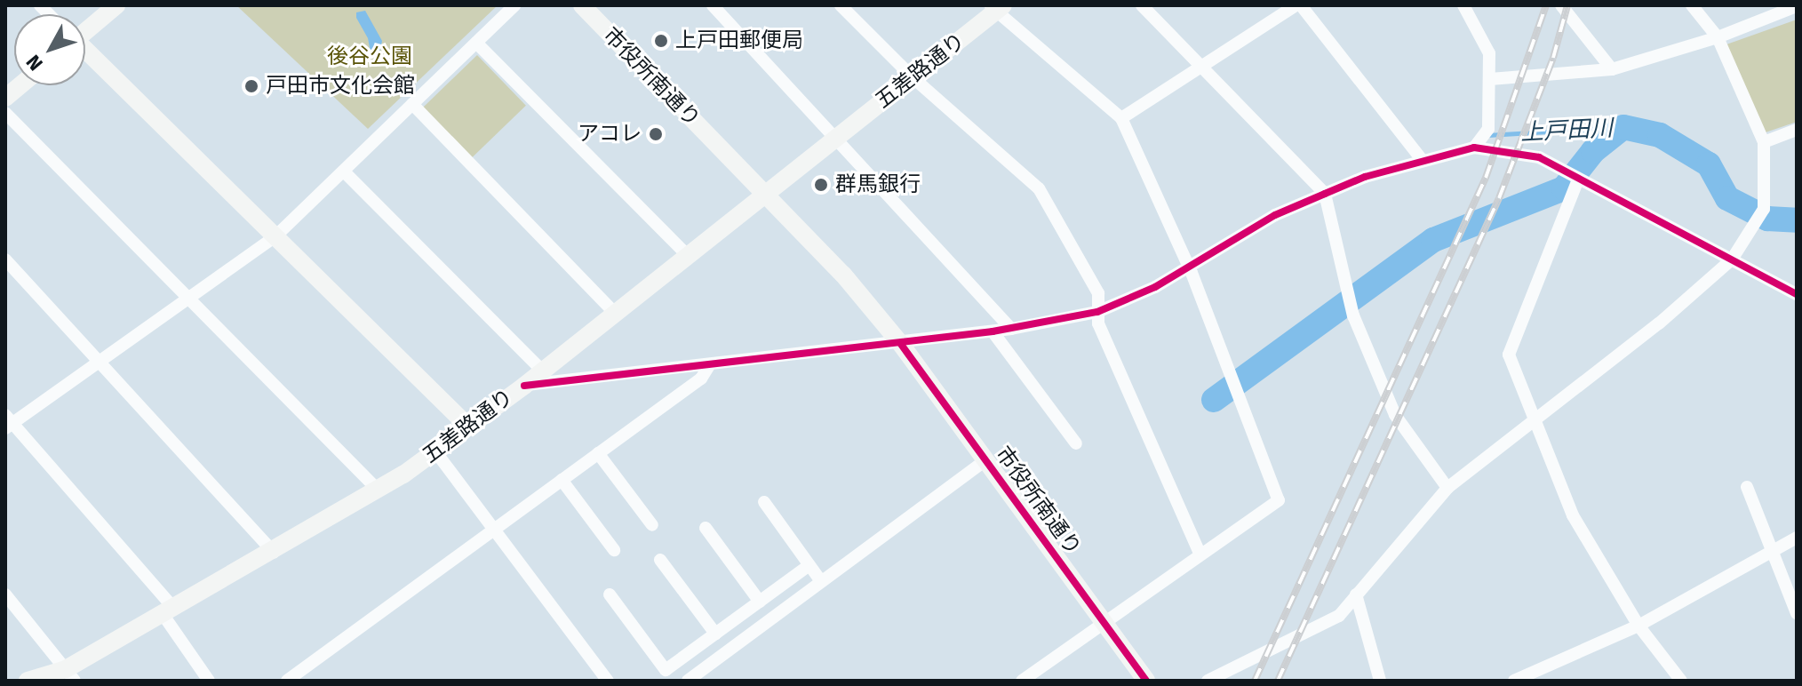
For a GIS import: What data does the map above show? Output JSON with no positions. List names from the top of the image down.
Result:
{
  "streets": {
    "street": ["五差路通り", "市役所南通り"]
  },
  "crossings": [
    ["五差路通り", "市役所南通り"]
  ],
  "water": ["上戸田川"],
  "parks": ["後谷公園"],
  "places": [
    "上戸田郵便局",
    "戸田市文化会館",
    "アコレ",
    "群馬銀行"
  ],
  "north": "bottom left"
}
